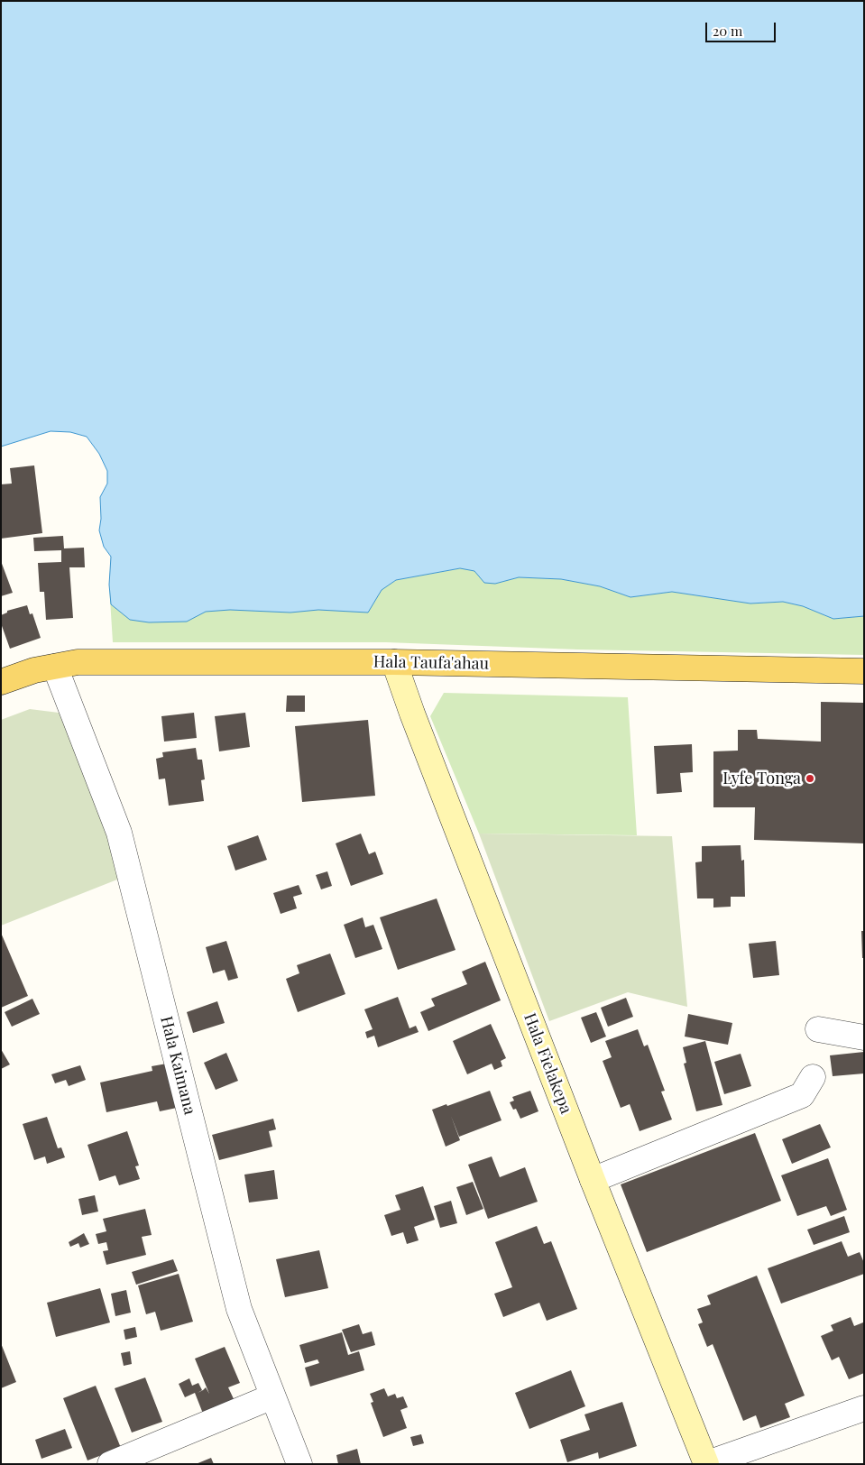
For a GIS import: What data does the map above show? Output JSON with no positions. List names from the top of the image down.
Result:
{
  "streets": {
    "main road": ["Hala Taufa'ahau"],
    "street": ["Hala Fielakepa", "Hala Kaimana"]
  },
  "crossings": [
    ["Hala Taufa'ahau", "Hala Fielakepa"],
    ["Hala Taufa'ahau", "Hala Kaimana"]
  ],
  "places": ["Lyfe Tonga"],
  "scale_bar": "20 m"
}
